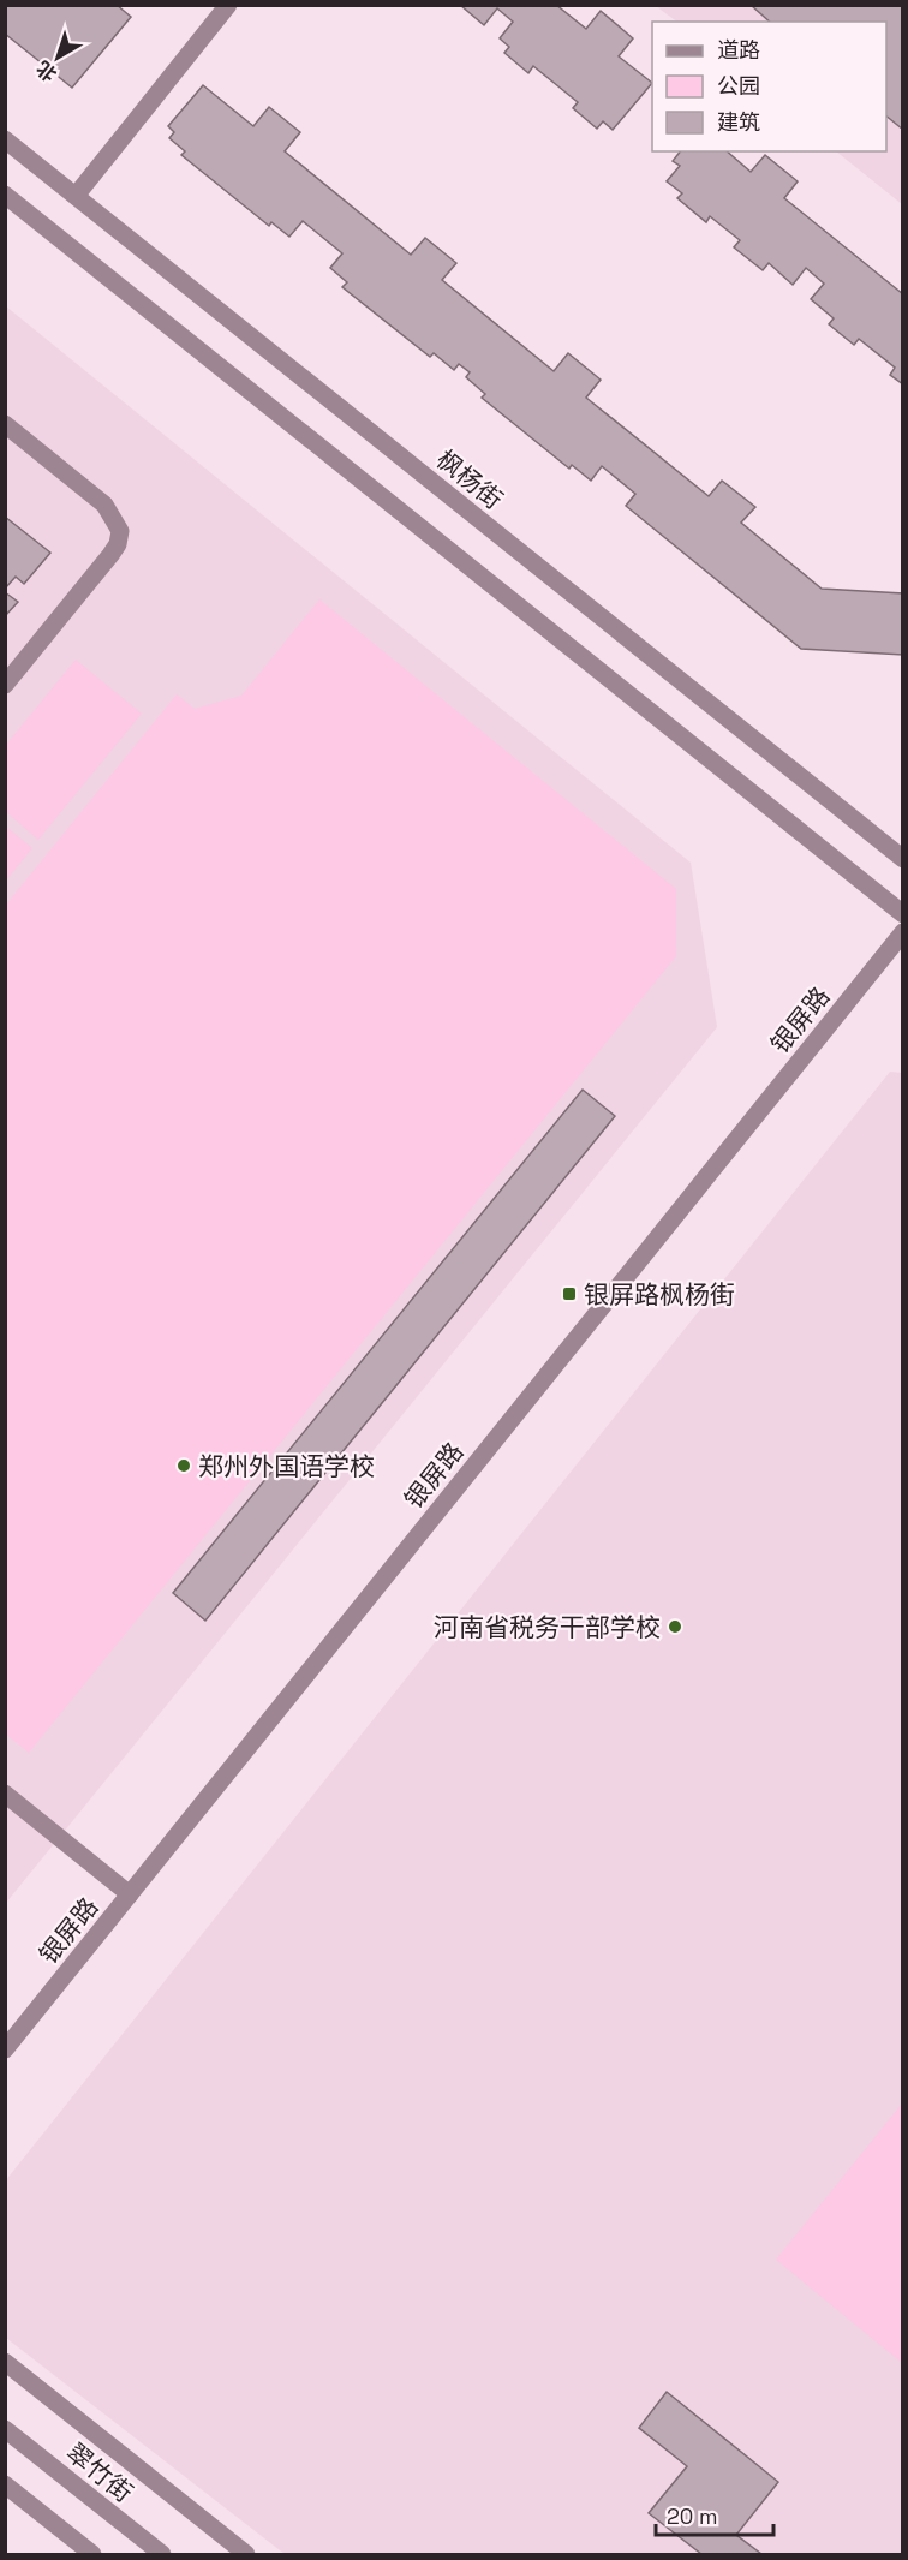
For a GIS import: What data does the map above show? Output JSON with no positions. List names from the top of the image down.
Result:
{
  "streets": {
    "street": ["枫杨街", "银屏路", "翠竹街"]
  },
  "places": {
    "transit": ["银屏路枫杨街"],
    "other": ["郑州外国语学校", "河南省税务干部学校"]
  },
  "legend": ["道路", "公园", "建筑"],
  "scale_bar": "20 m",
  "north": "bottom left"
}
